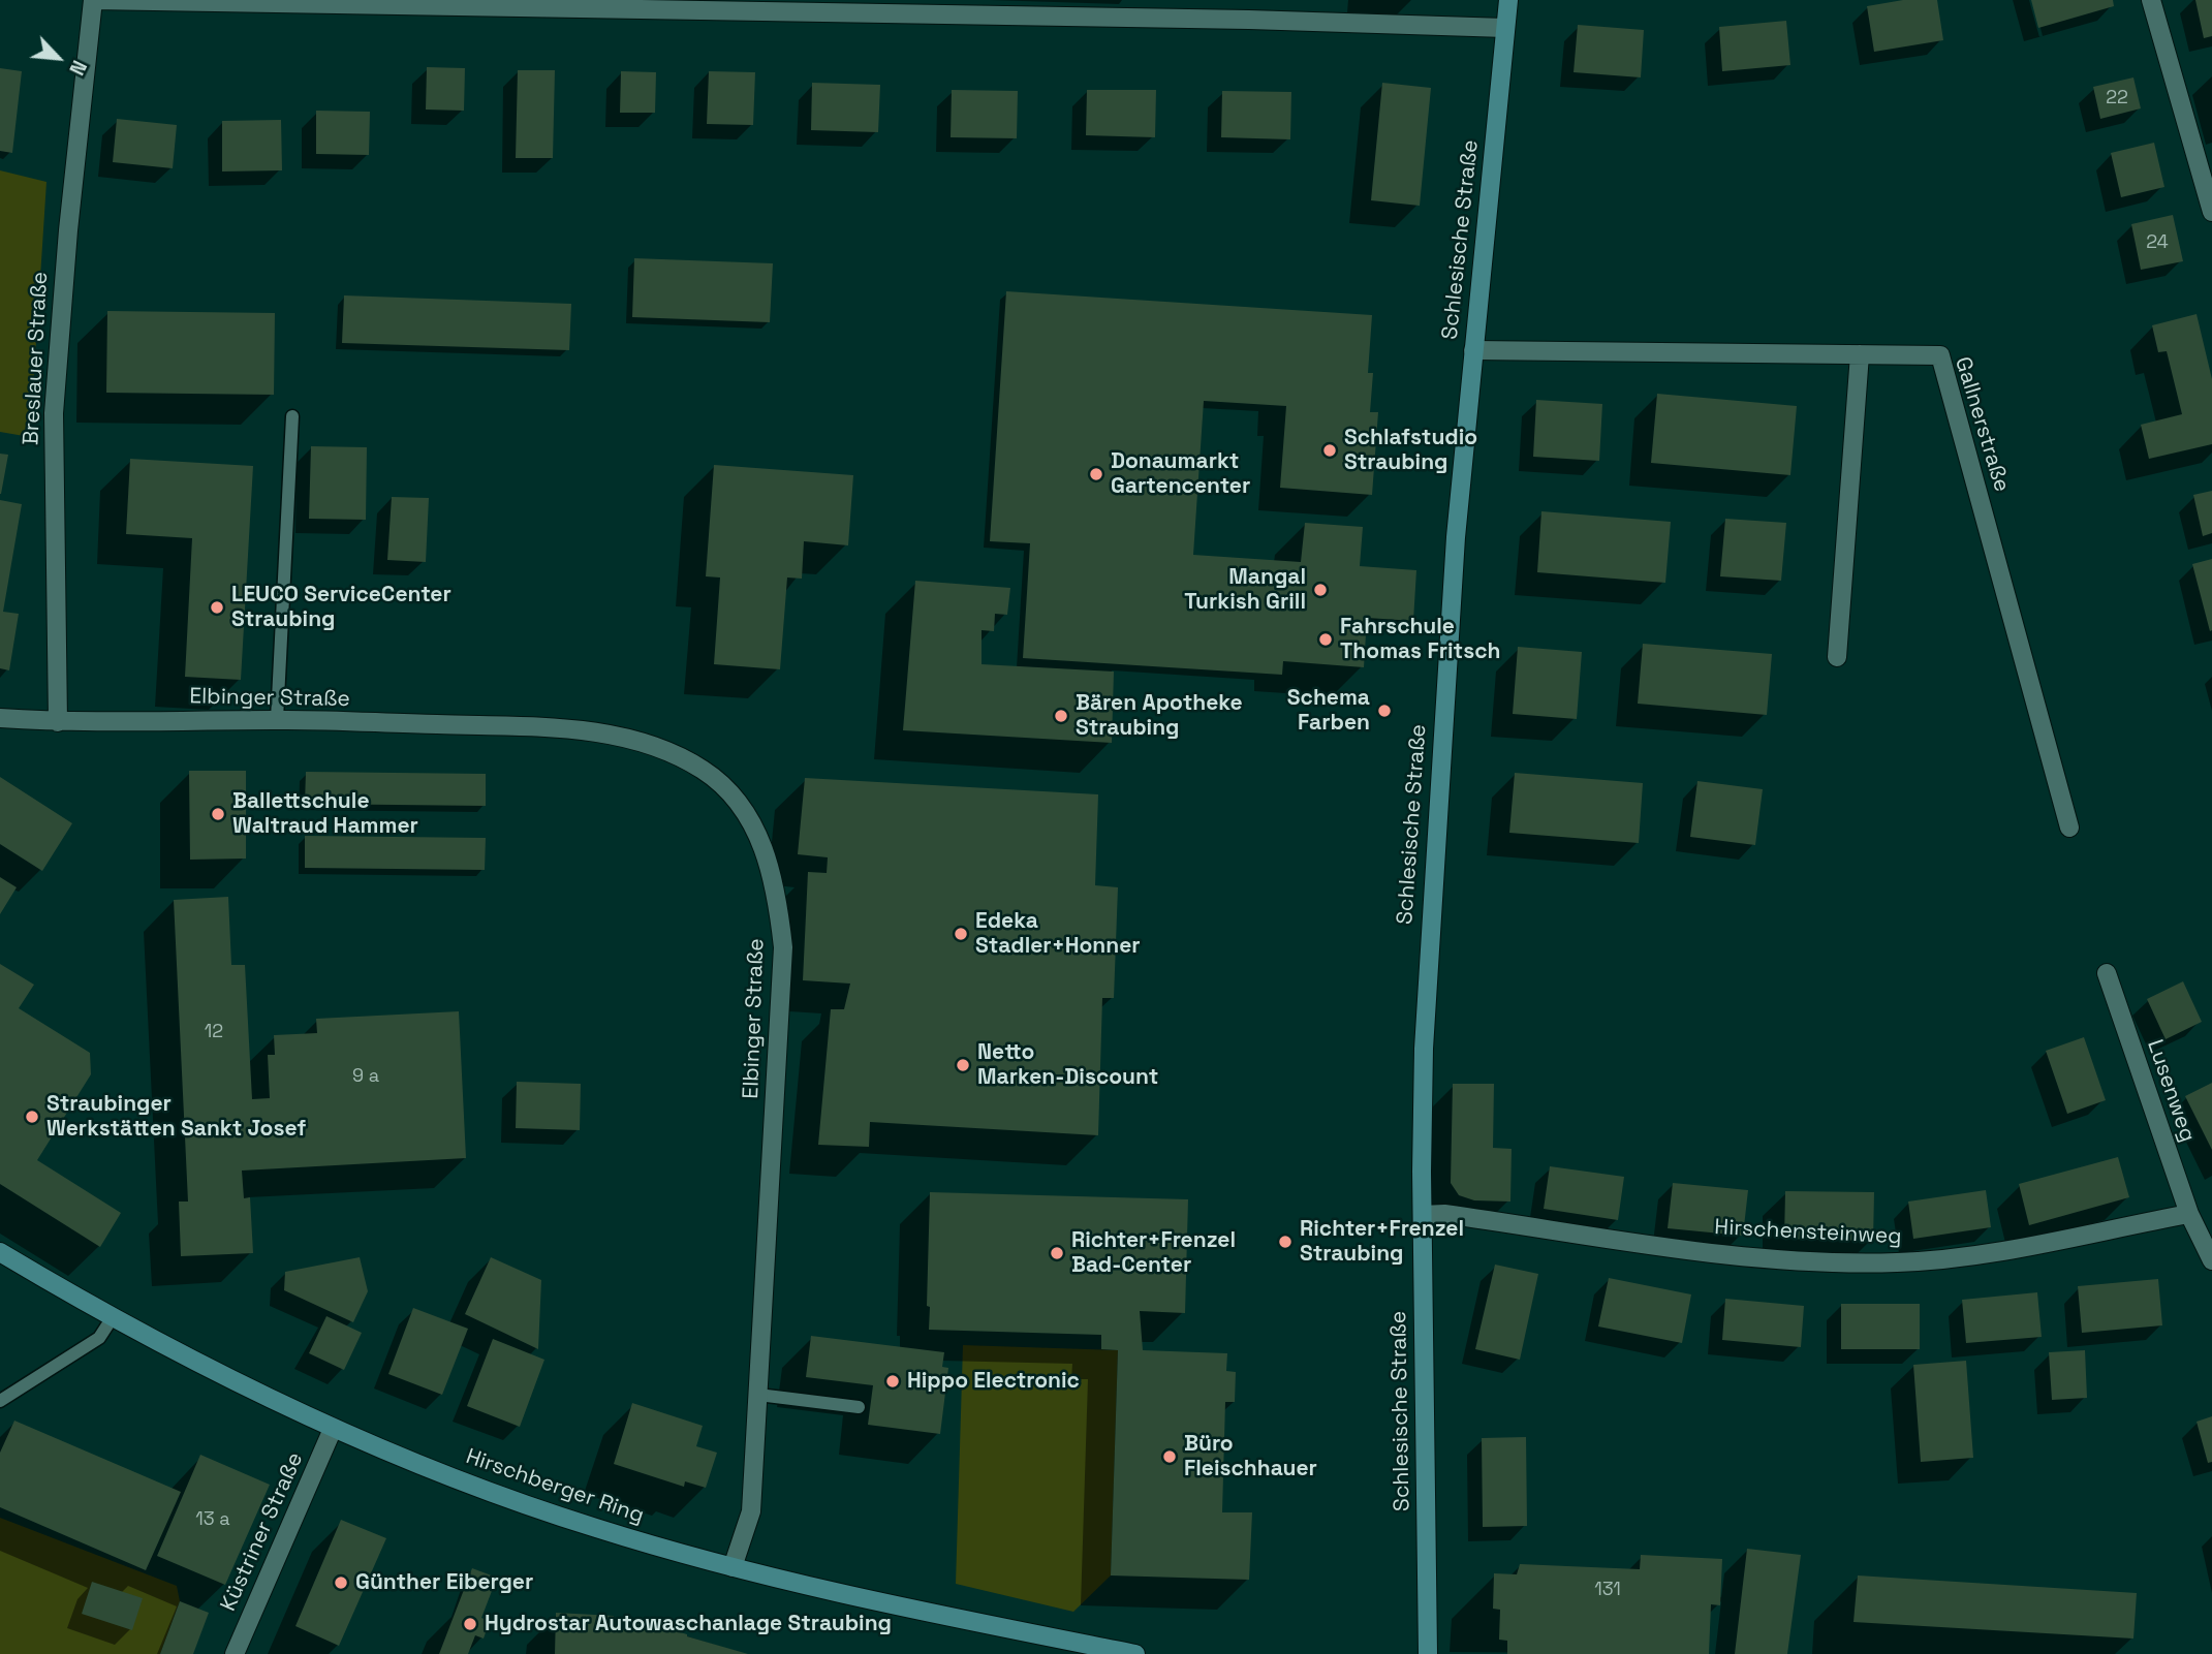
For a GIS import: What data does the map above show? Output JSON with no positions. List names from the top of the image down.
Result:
{
  "streets": {
    "street": [
      "Schlesische Straße",
      "Breslauer Straße",
      "Gallnerstraße",
      "Elbinger Straße",
      "Lusenweg",
      "Hirschensteinweg",
      "Hirschberger Ring",
      "Küstriner Straße"
    ]
  },
  "crossings": [
    ["Schlesische Straße", "Gallnerstraße"],
    ["Schlesische Straße", "Hirschensteinweg"],
    ["Breslauer Straße", "Elbinger Straße"],
    ["Elbinger Straße", "Hirschberger Ring"],
    ["Lusenweg", "Hirschensteinweg"],
    ["Hirschberger Ring", "Küstriner Straße"]
  ],
  "places": [
    "Schlafstudio Straubing",
    "Donaumarkt Gartencenter",
    "Mangal Turkish Grill",
    "LEUCO ServiceCenter Straubing",
    "Fahrschule Thomas Fritsch",
    "Schema Farben",
    "Bären Apotheke Straubing",
    "Ballettschule Waltraud Hammer",
    "Edeka Stadler+Honner",
    "Netto Marken-Discount",
    "Straubinger Werkstätten Sankt Josef",
    "Richter+Frenzel Straubing",
    "Richter+Frenzel Bad-Center",
    "Hippo Electronic",
    "Büro Fleischhauer",
    "Günther Eiberger",
    "Hydrostar Autowaschanlage Straubing"
  ],
  "house_numbers": [
    "22",
    "24",
    "12",
    "9 a",
    "13 a",
    "131"
  ],
  "north": "bottom right"
}
